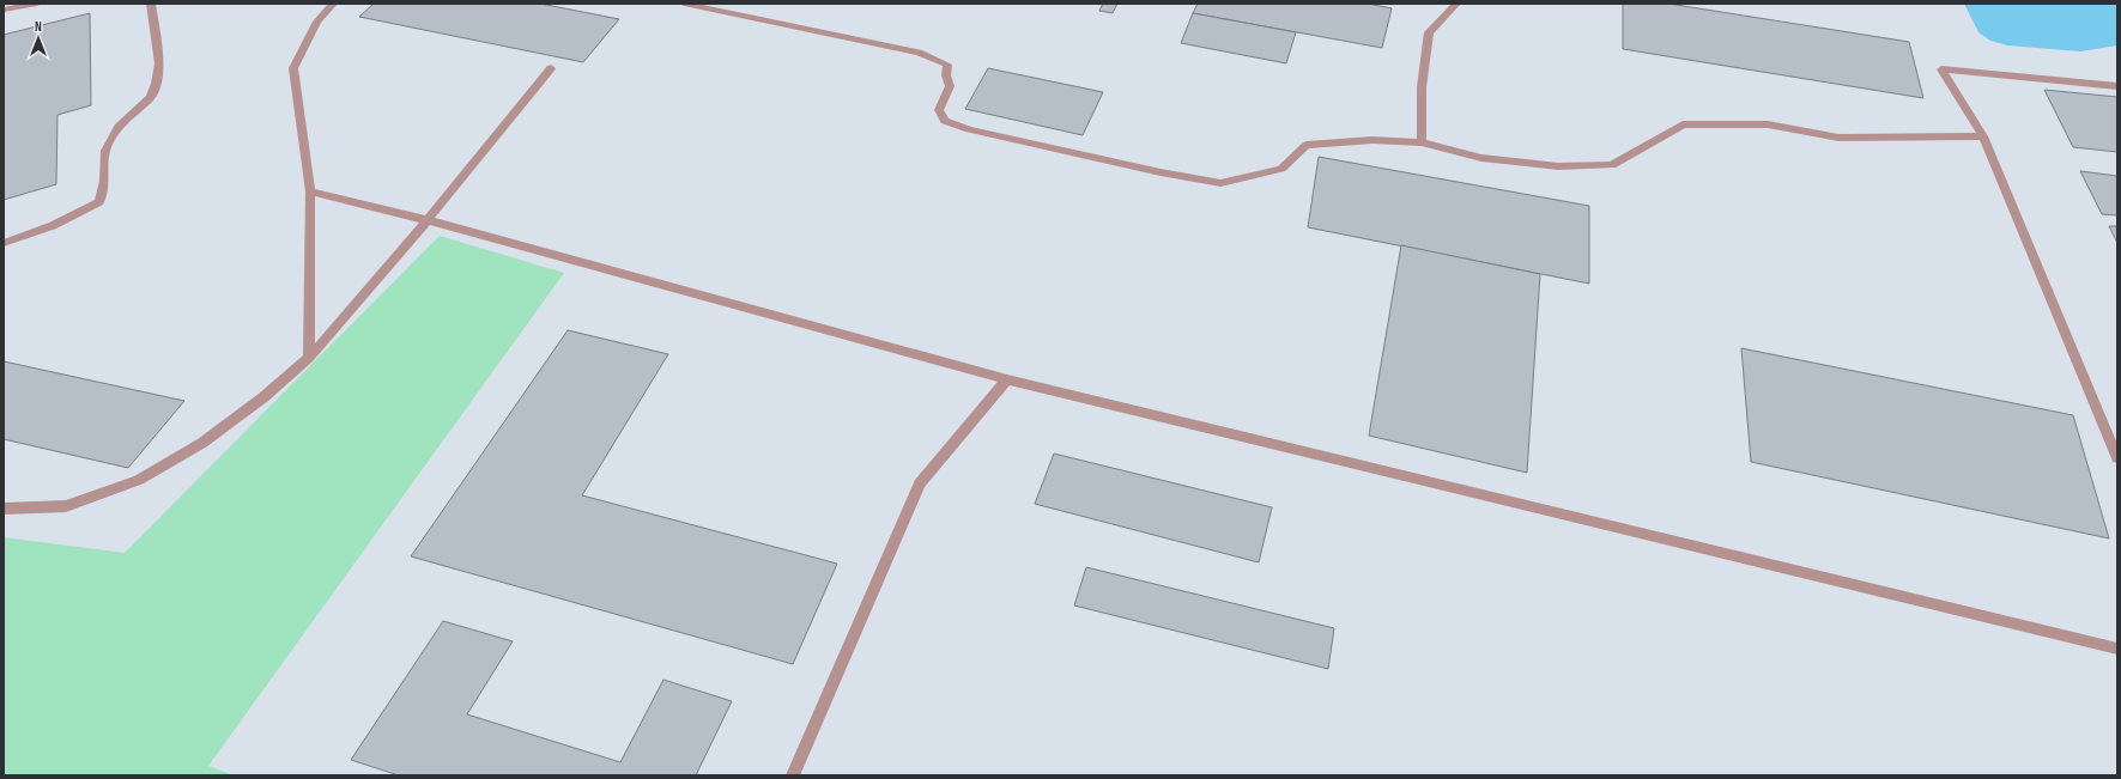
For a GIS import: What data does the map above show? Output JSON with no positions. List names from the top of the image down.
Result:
{
  "north": "top"
}
